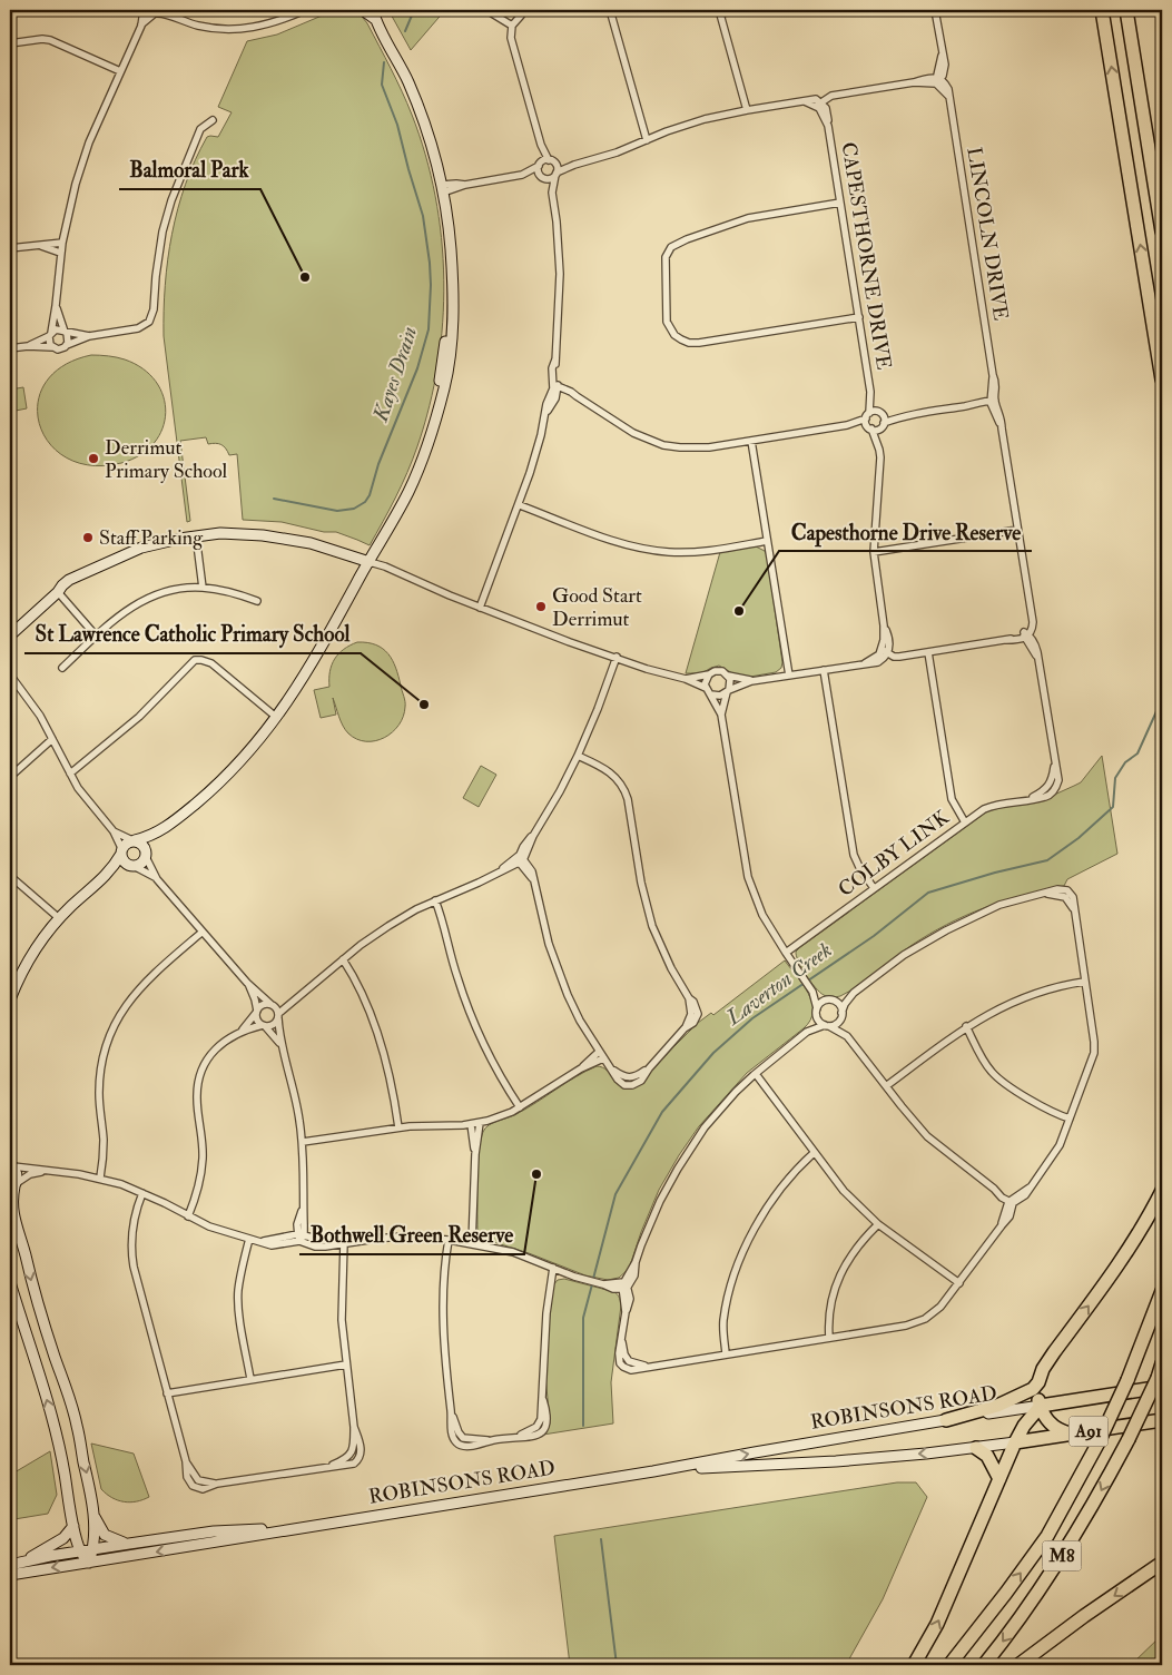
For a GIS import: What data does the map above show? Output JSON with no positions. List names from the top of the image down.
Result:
{
  "streets": {
    "highway": ["ROBINSONS ROAD", "A91", "M8"],
    "street": ["LINCOLN DRIVE", "CAPESTHORNE DRIVE", "COLBY LINK"]
  },
  "crossings": [
    ["LINCOLN DRIVE", "COLBY LINK"],
    ["ROBINSONS ROAD", "M8"]
  ],
  "water": ["Kayes Drain", "Laverton Creek"],
  "places": [
    "Balmoral Park",
    "Derrimut Primary School",
    "Staff Parking",
    "Good Start Derrimut",
    "Capesthorne Drive Reserve",
    "St Lawrence Catholic Primary School",
    "Bothwell Green Reserve"
  ]
}
